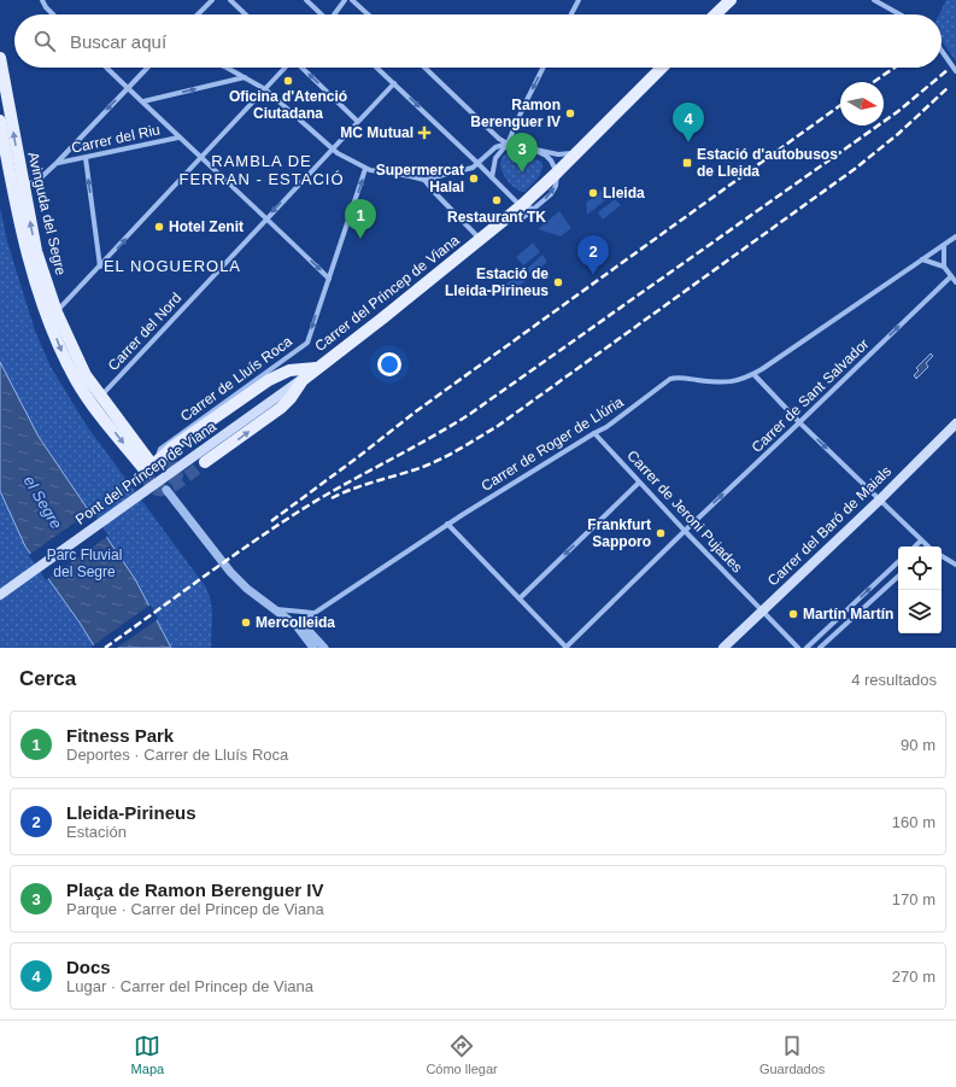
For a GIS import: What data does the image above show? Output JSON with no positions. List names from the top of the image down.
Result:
{
  "streets": {
    "main road": [
      "Avinguda del Segre",
      "Carrer del Princep de Viana",
      "Pont del Príncep de Viana",
      "Carrer del Baró de Maials"
    ],
    "street": [
      "Carrer del Riu",
      "Carrer del Nord",
      "Carrer de Lluís Roca",
      "Carrer de Sant Salvador",
      "Carrer de Roger de Llúria",
      "Carrer de Jeroni Pujades"
    ]
  },
  "crossings": [
    ["Avinguda del Segre", "Carrer del Nord"],
    ["Avinguda del Segre", "Carrer de Lluís Roca"],
    ["Carrer del Princep de Viana", "Pont del Príncep de Viana"],
    ["Carrer de Sant Salvador", "Carrer de Jeroni Pujades"],
    ["Carrer de Roger de Llúria", "Carrer de Jeroni Pujades"],
    ["Carrer de Jeroni Pujades", "Carrer del Baró de Maials"]
  ],
  "one_way": ["Carrer de Sant Salvador"],
  "districts": ["RAMBLA DE FERRAN - ESTACIÓ", "EL NOGUEROLA"],
  "water": ["el Segre"],
  "parks": ["Parc Fluvial del Segre"],
  "places": {
    "other": [
      "Oficina d'Atenció Ciutadana",
      "Ramon Berenguer IV",
      "Supermercat Halal",
      "Lleida",
      "Restaurant TK",
      "Hotel Zenit",
      "Estació de Lleida-Pirineus",
      "Frankfurt Sapporo",
      "Martín Martín",
      "Mercolleida"
    ],
    "health": ["MC Mutual"],
    "transit": ["Estació d'autobusos de Lleida"]
  },
  "north": "right",
  "page": {
    "search": "Buscar aquí",
    "pins": [
      "4",
      "3",
      "1",
      "2"
    ],
    "heading": ["Cerca", "4 resultados"],
    "list": [
      {
        "mark": "1",
        "name": "Fitness Park",
        "note": "Deportes · Carrer de Lluís Roca",
        "value": "90 m"
      },
      {
        "mark": "2",
        "name": "Lleida-Pirineus",
        "note": "Estación",
        "value": "160 m"
      },
      {
        "mark": "3",
        "name": "Plaça de Ramon Berenguer IV",
        "note": "Parque · Carrer del Princep de Viana",
        "value": "170 m"
      },
      {
        "mark": "4",
        "name": "Docs",
        "note": "Lugar · Carrer del Princep de Viana",
        "value": "270 m"
      }
    ],
    "nav": ["Mapa", "Cómo llegar", "Guardados"]
  }
}
